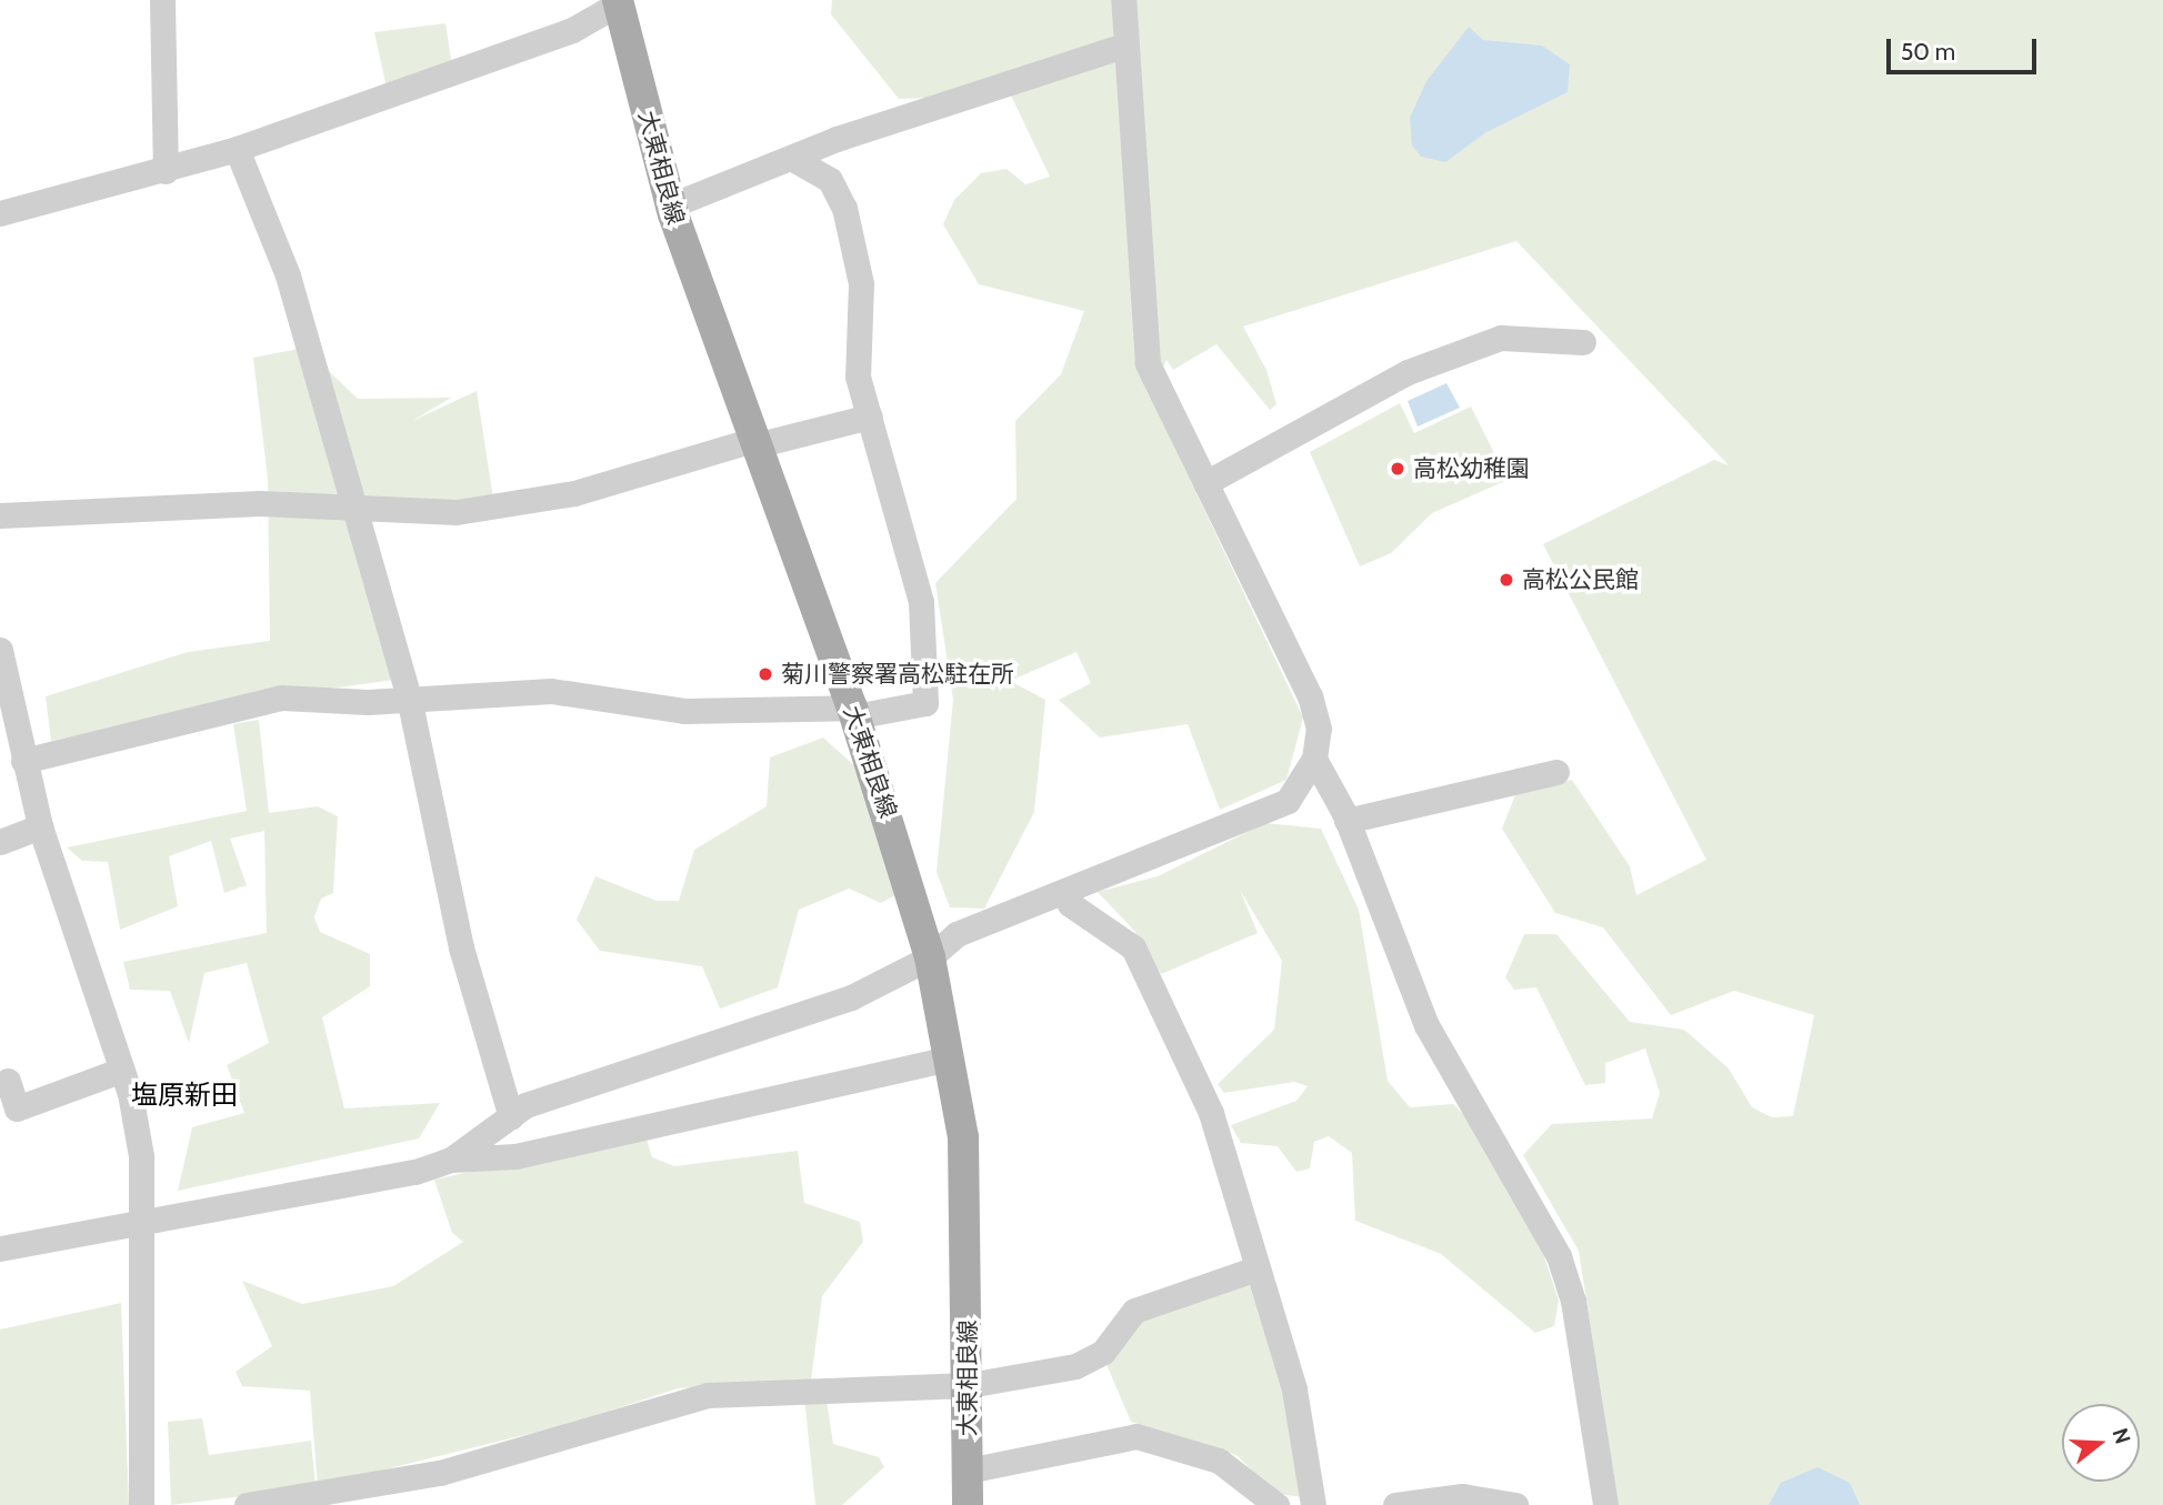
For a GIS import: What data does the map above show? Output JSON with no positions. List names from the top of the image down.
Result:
{
  "streets": {
    "main road": ["大東相良線"]
  },
  "districts": ["塩原新田"],
  "places": ["高松幼稚園", "高松公民館", "菊川警察署高松駐在所"],
  "scale_bar": "50 m",
  "north": "right"
}
